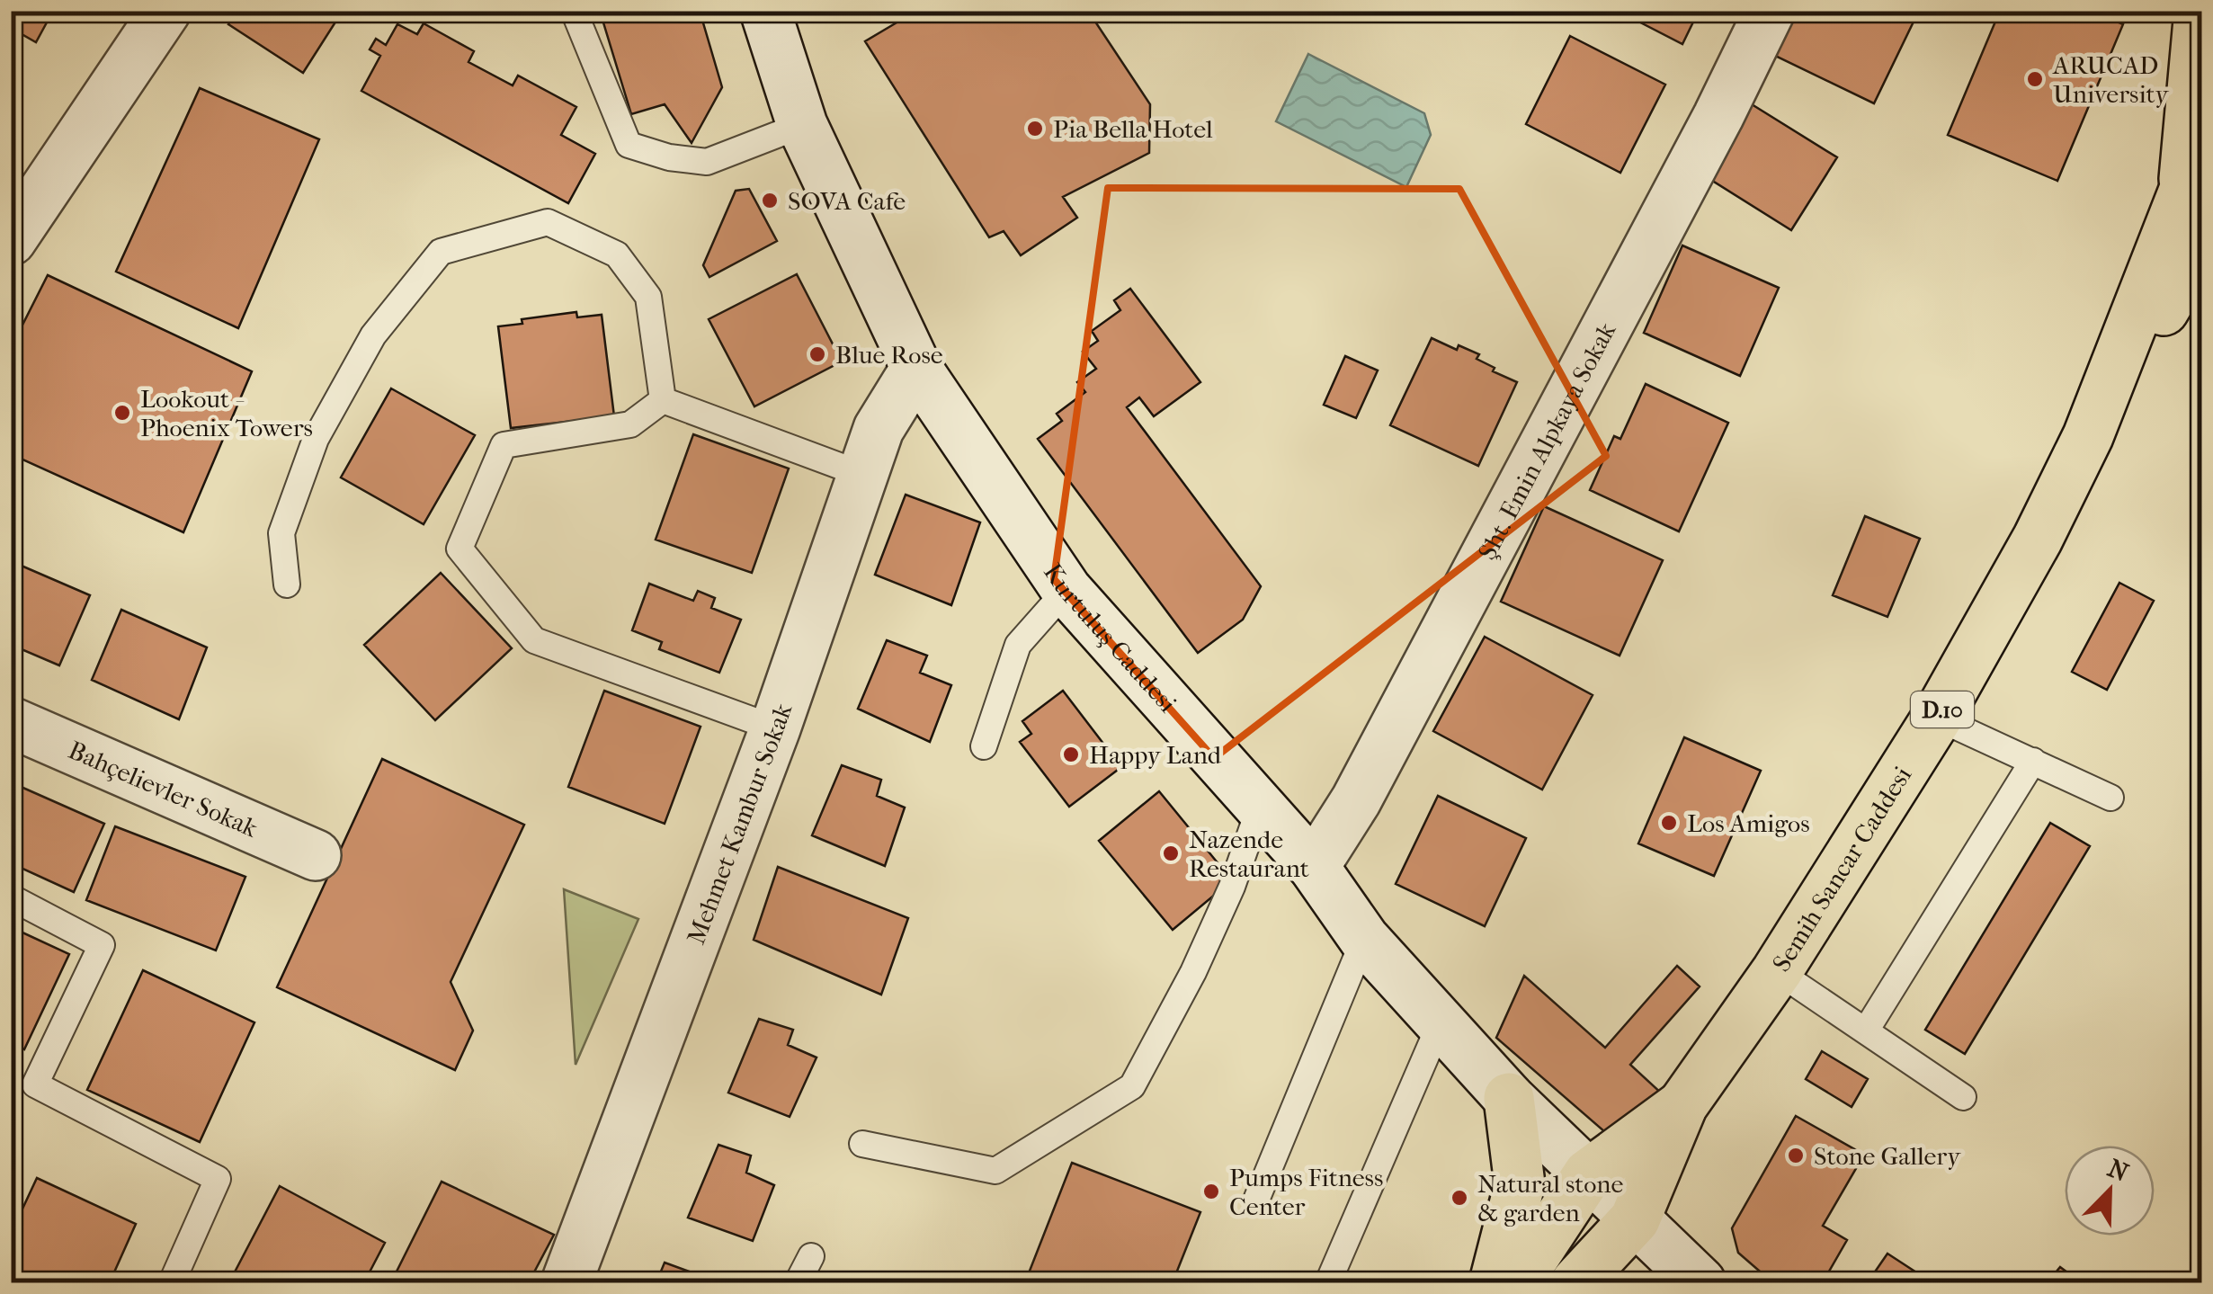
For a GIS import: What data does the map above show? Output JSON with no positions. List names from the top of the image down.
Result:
{
  "streets": {
    "main road": ["D.10", "Semih Sancar Caddesi"],
    "street": [
      "Şht. Emin Alpkaya Sokak",
      "Kurtuluş Caddesi",
      "Bahçelievler Sokak",
      "Mehmet Kambur Sokak"
    ]
  },
  "crossings": [
    ["Şht. Emin Alpkaya Sokak", "Kurtuluş Caddesi"],
    ["Kurtuluş Caddesi", "Mehmet Kambur Sokak"],
    ["Kurtuluş Caddesi", "Semih Sancar Caddesi"],
    ["D.10", "Semih Sancar Caddesi"]
  ],
  "places": [
    "ARUCAD University",
    "Pia Bella Hotel",
    "SOVA Cafe",
    "Blue Rose",
    "Lookout - Phoenix Towers",
    "Happy Land",
    "Los Amigos",
    "Nazende Restaurant",
    "Stone Gallery",
    "Pumps Fitness Center",
    "Natural stone & garden"
  ],
  "north": "top right"
}
